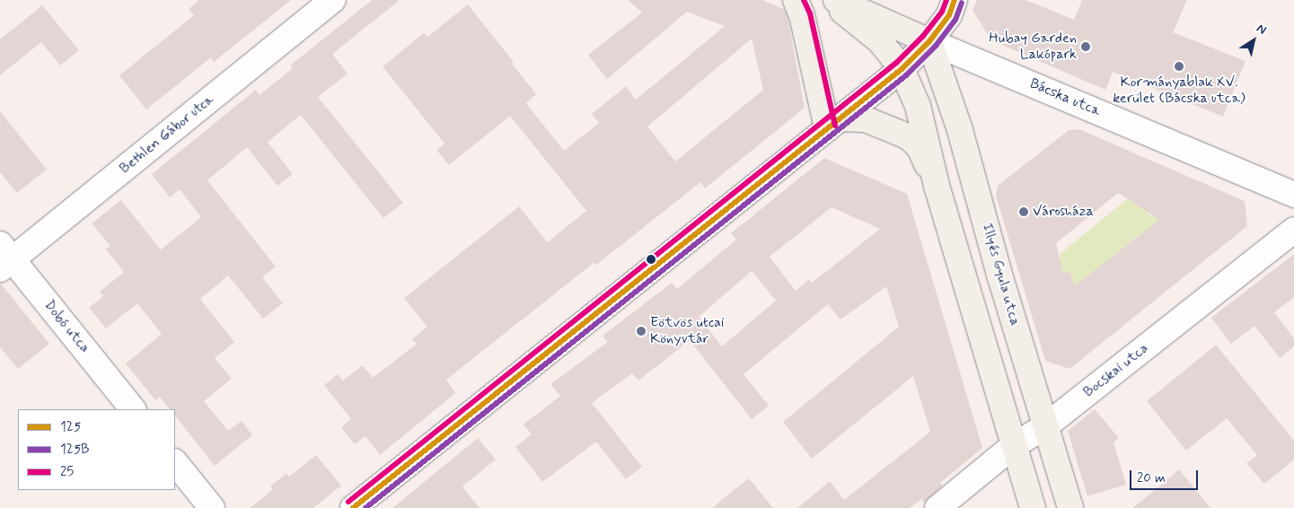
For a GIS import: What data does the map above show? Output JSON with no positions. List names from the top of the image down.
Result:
{
  "streets": {
    "main road": ["Bácska utca", "Illyés Gyula utca"],
    "street": ["Bethlen Gábor utca", "Dobó utca", "Bocskai utca"]
  },
  "crossings": [
    ["Bácska utca", "Illyés Gyula utca"],
    ["Bethlen Gábor utca", "Dobó utca"],
    ["Illyés Gyula utca", "Bocskai utca"]
  ],
  "places": [
    "Hubay Garden Lakópark",
    "Kormányablak XV. kerület (Bácska utca)",
    "Városháza",
    "Eötvös utcai Könyvtár"
  ],
  "lines": ["transit line 125", "transit line 25", "transit line 125B"],
  "legend": ["125", "125B", "25"],
  "scale_bar": "20 m",
  "north": "top right"
}
